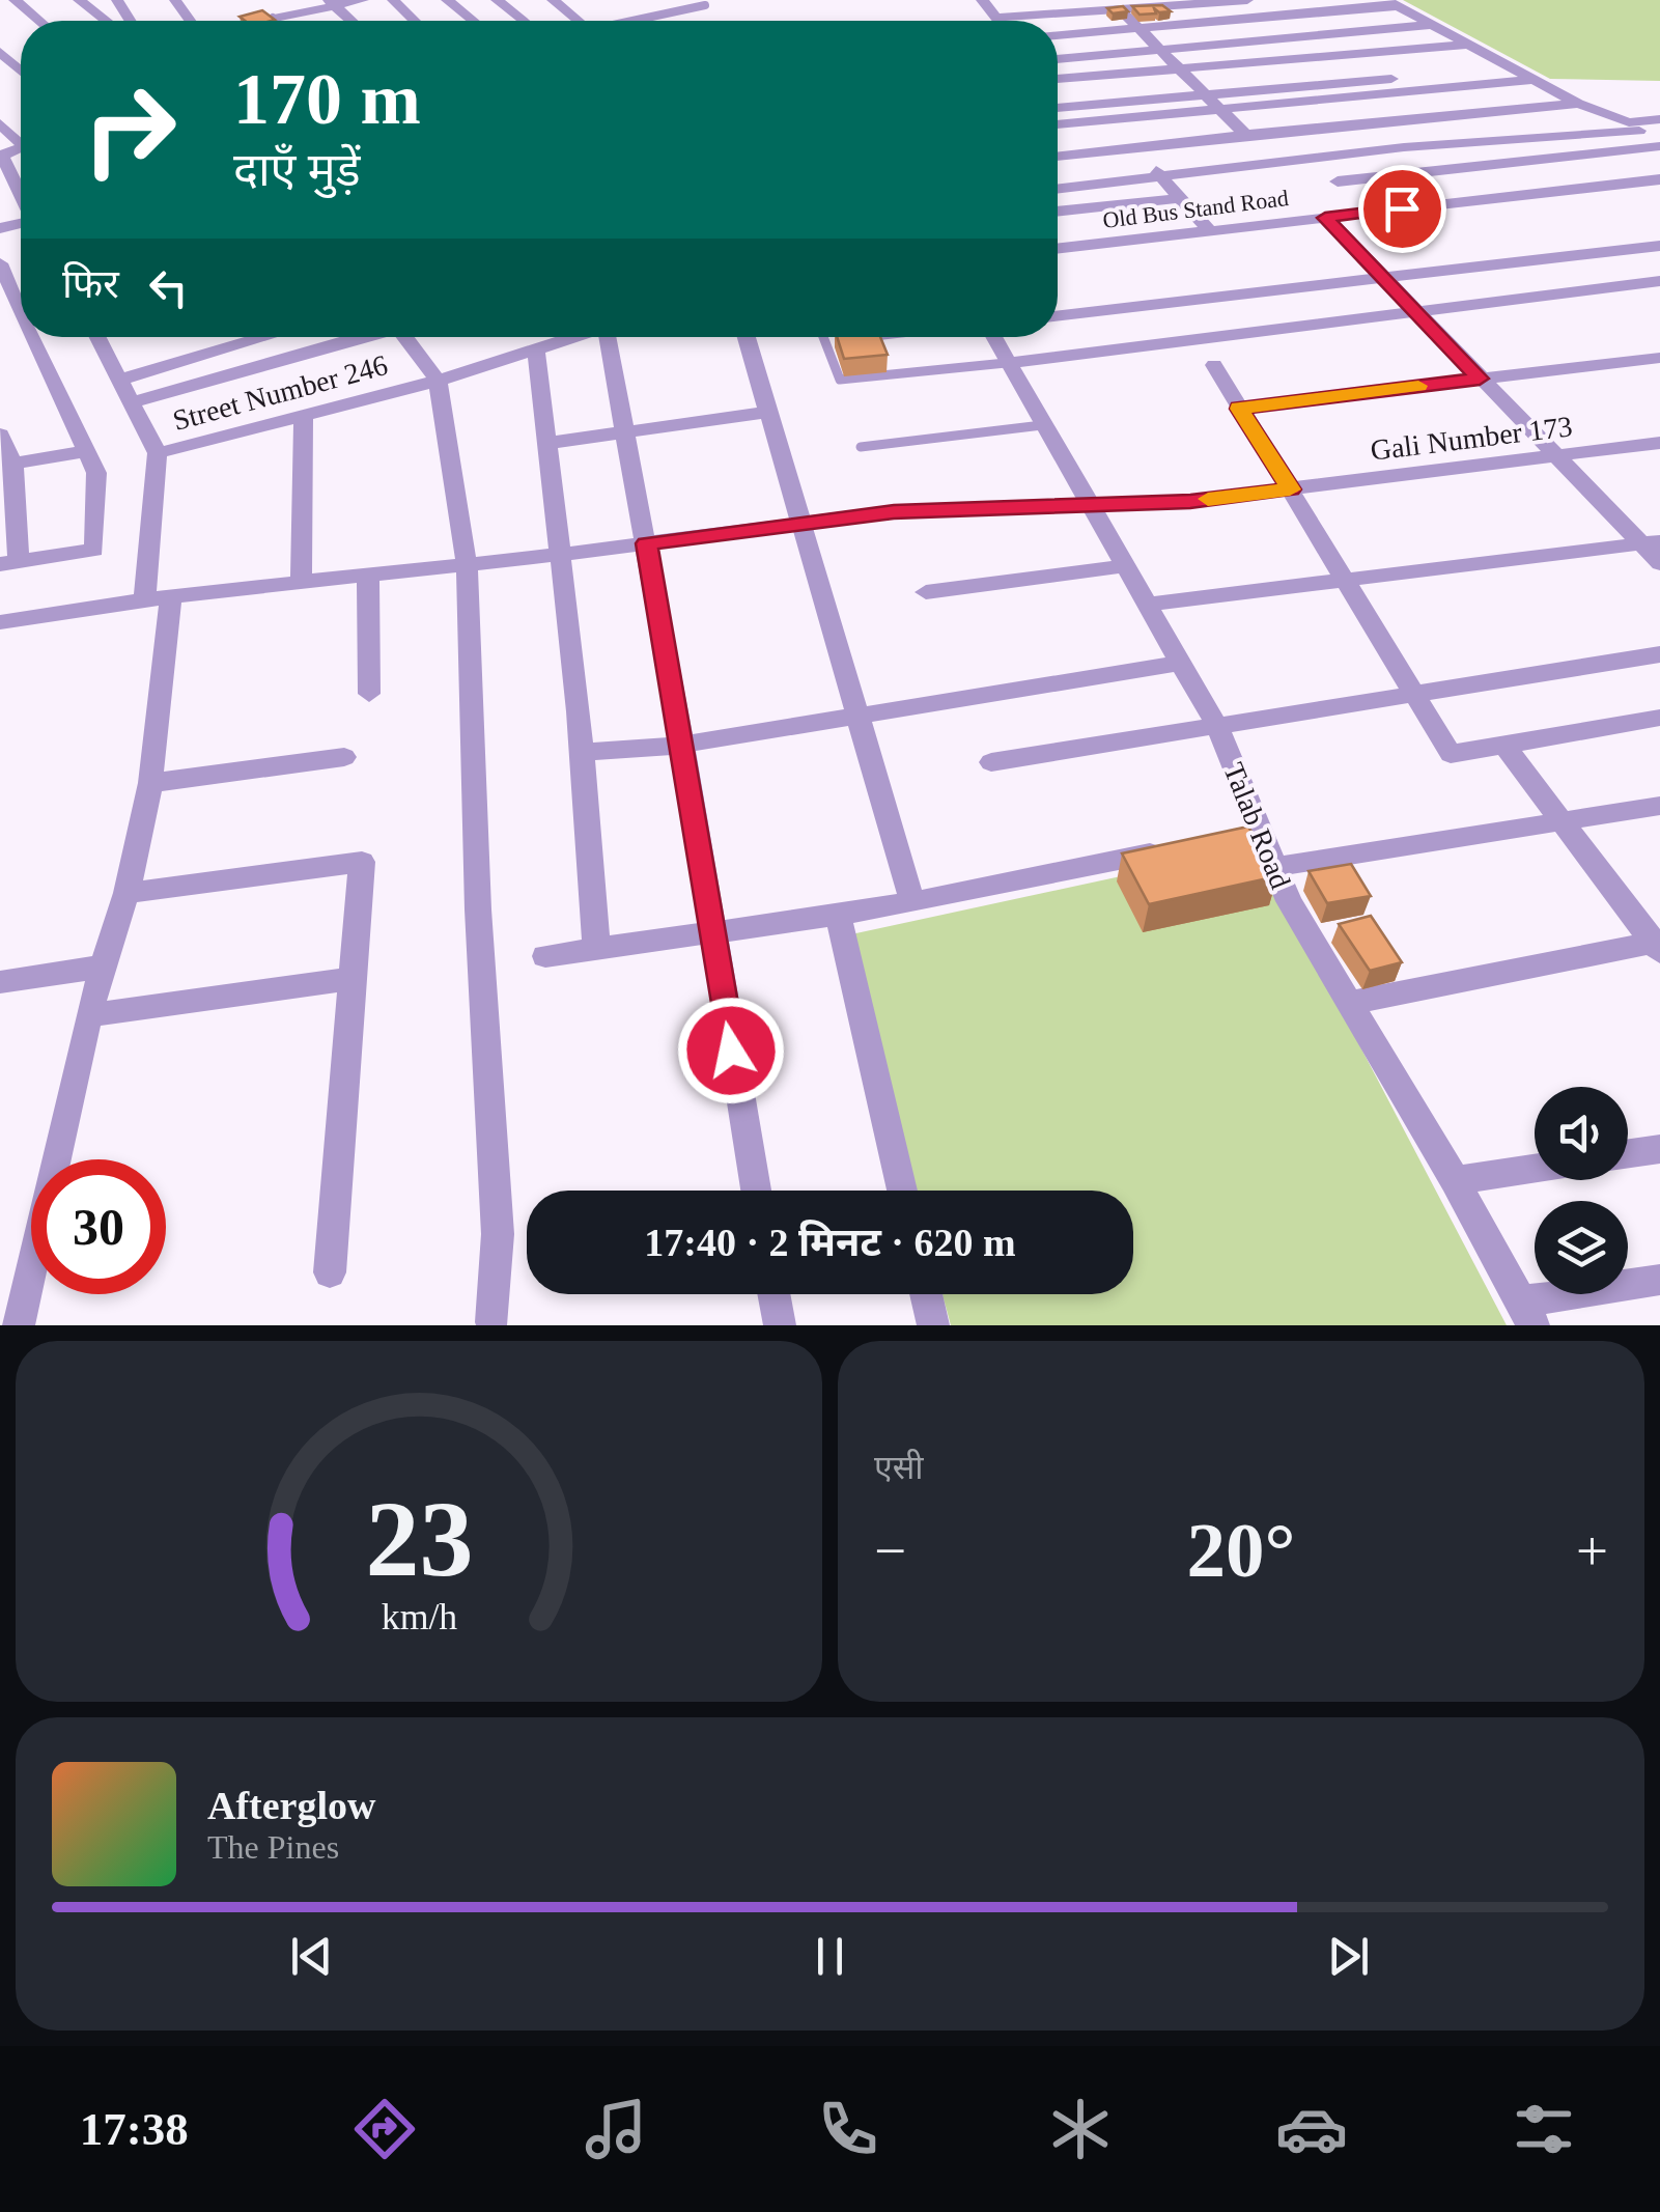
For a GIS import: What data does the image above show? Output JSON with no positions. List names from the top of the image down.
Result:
{
  "streets": {
    "street": [
      "Old Bus Stand Road",
      "Street Number 246",
      "Gali Number 173",
      "Talab Road"
    ]
  },
  "crossings": [
    ["Gali Number 173", "Talab Road"]
  ],
  "page": {
    "turn": ["170 m", "दाएँ मुड़ें"],
    "then": "फिर",
    "limit": "30",
    "trip": "17:40 · 2 मिनट · 620 m",
    "tile": "एसी",
    "heat": ["−", "20°", "+"],
    "song": ["Afterglow", "The Pines"],
    "tabs": "17:38",
    "gauge": ["23", "km/h"]
  }
}
